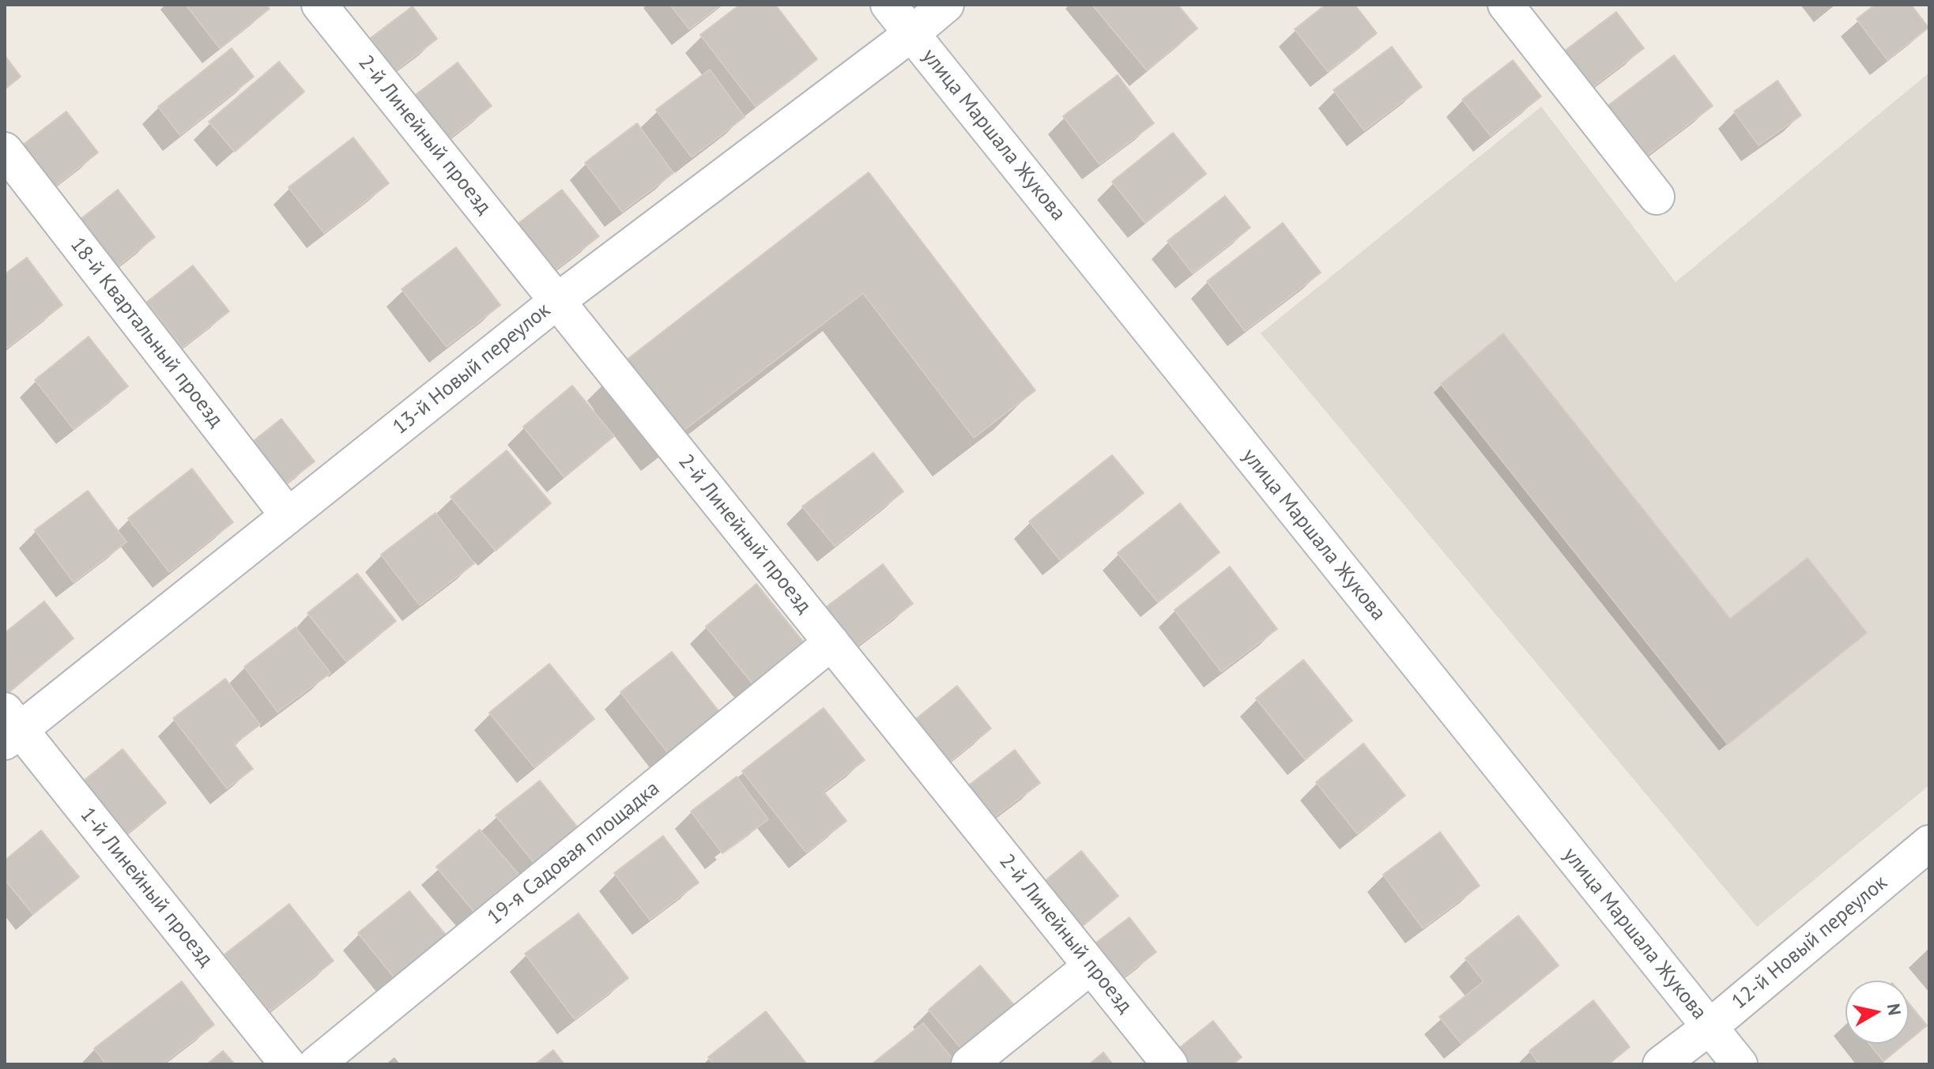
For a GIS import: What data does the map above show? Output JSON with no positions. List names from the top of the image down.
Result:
{
  "streets": {
    "street": [
      "2-й Линейный проезд",
      "улица Маршала Жукова",
      "18-й Квартальный проезд",
      "13-й Новый переулок",
      "19-я Садовая площадка",
      "1-й Линейный проезд",
      "12-й Новый переулок"
    ]
  },
  "crossings": [
    ["2-й Линейный проезд", "13-й Новый переулок"],
    ["2-й Линейный проезд", "19-я Садовая площадка"],
    ["улица Маршала Жукова", "13-й Новый переулок"],
    ["улица Маршала Жукова", "12-й Новый переулок"],
    ["18-й Квартальный проезд", "13-й Новый переулок"],
    ["13-й Новый переулок", "1-й Линейный проезд"]
  ],
  "north": "right"
}
